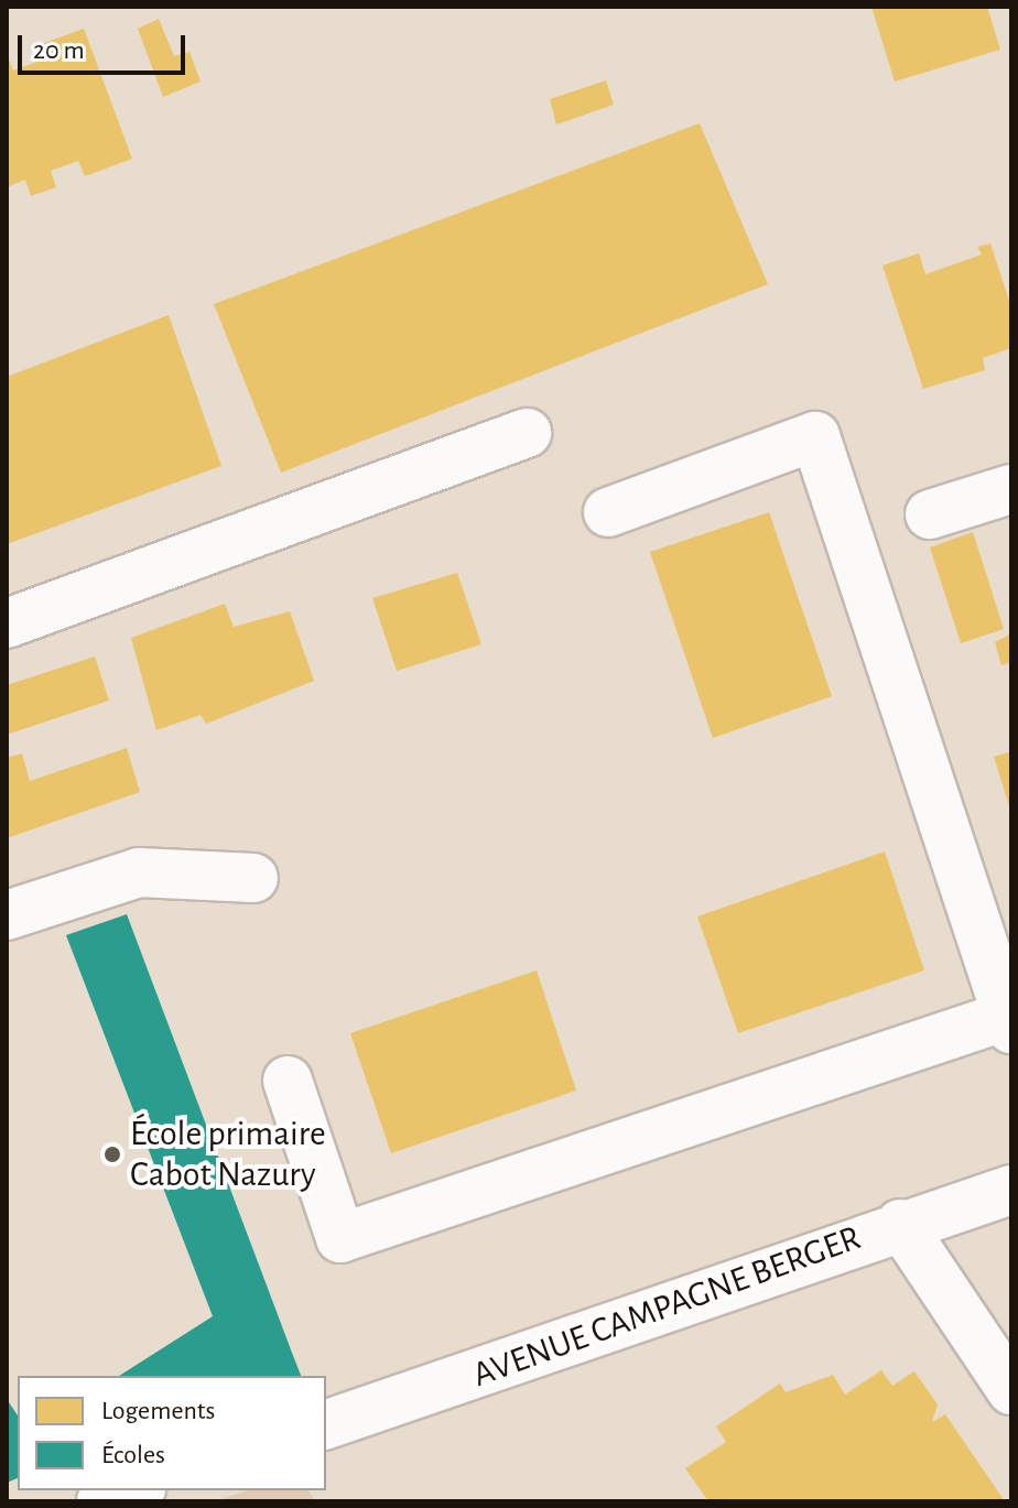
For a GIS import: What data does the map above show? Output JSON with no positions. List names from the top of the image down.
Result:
{
  "streets": {
    "street": ["AVENUE CAMPAGNE BERGER"]
  },
  "places": ["École primaire Cabot Nazury"],
  "legend": ["Logements", "Écoles"],
  "scale_bar": "20 m"
}
